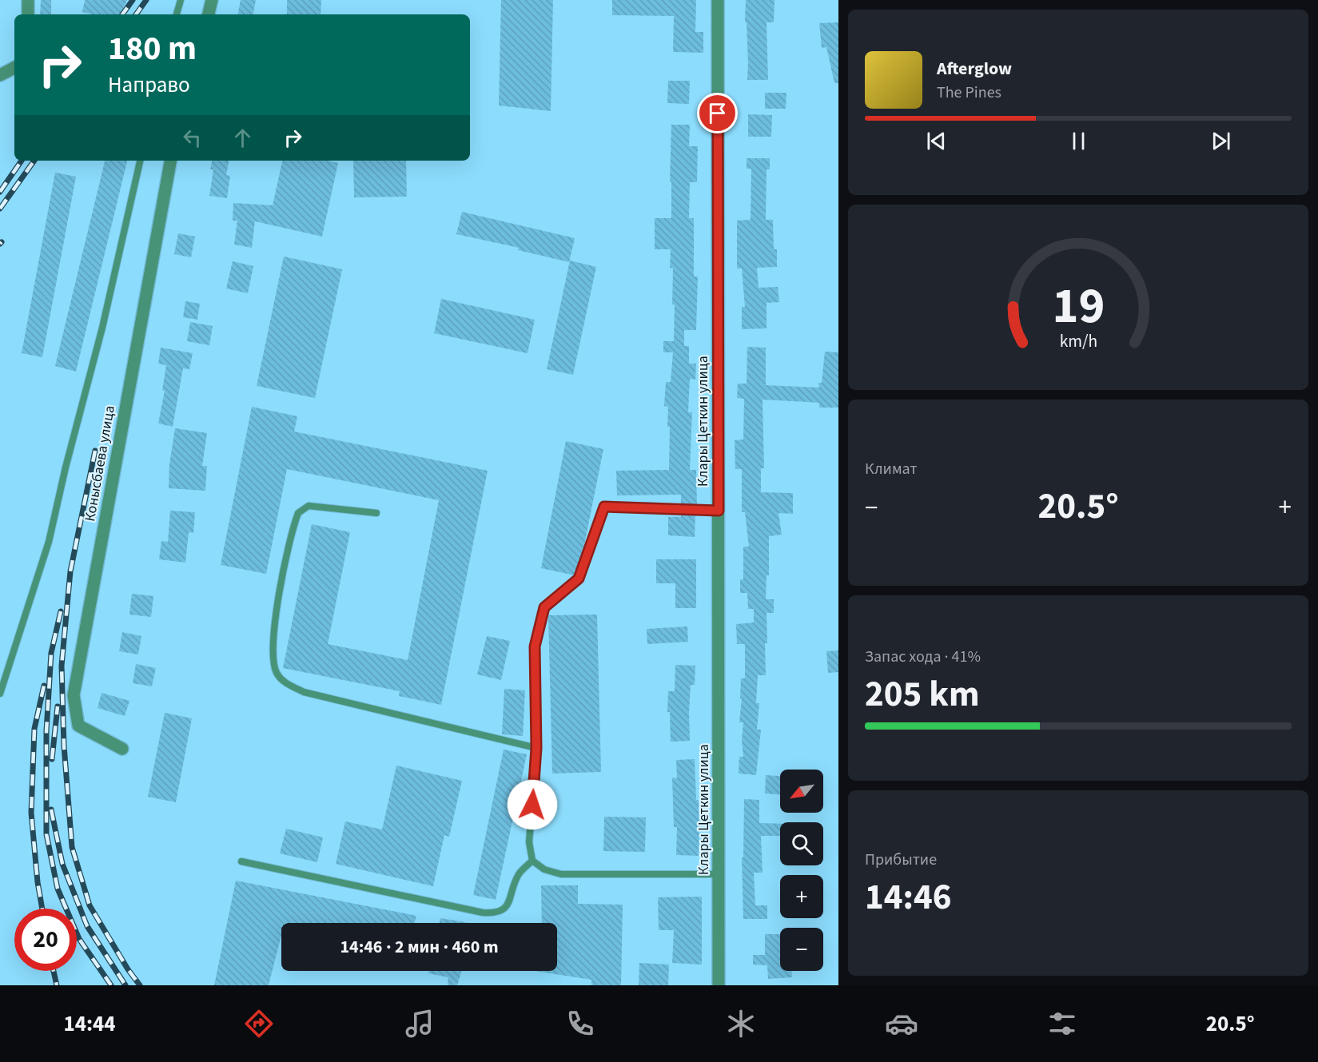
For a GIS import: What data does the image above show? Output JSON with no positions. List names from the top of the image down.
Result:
{
  "streets": {
    "street": ["Клары Цеткин улица", "Конысбаева улица"]
  },
  "north": "bottom left",
  "page": {
    "turn": ["180 m", "Направо"],
    "song": ["Afterglow", "The Pines"],
    "tile": [
      "Климат",
      ["Запас хода · 41%", "205 km"],
      ["Прибытие", "14:46"]
    ],
    "heat": ["−", "20.5°", "+"],
    "map_buttons": ["+", "−"],
    "limit": "20",
    "trip": "14:46 · 2 мин · 460 m",
    "tabs": ["14:44", "20.5°"],
    "gauge": ["19", "km/h"]
  }
}
